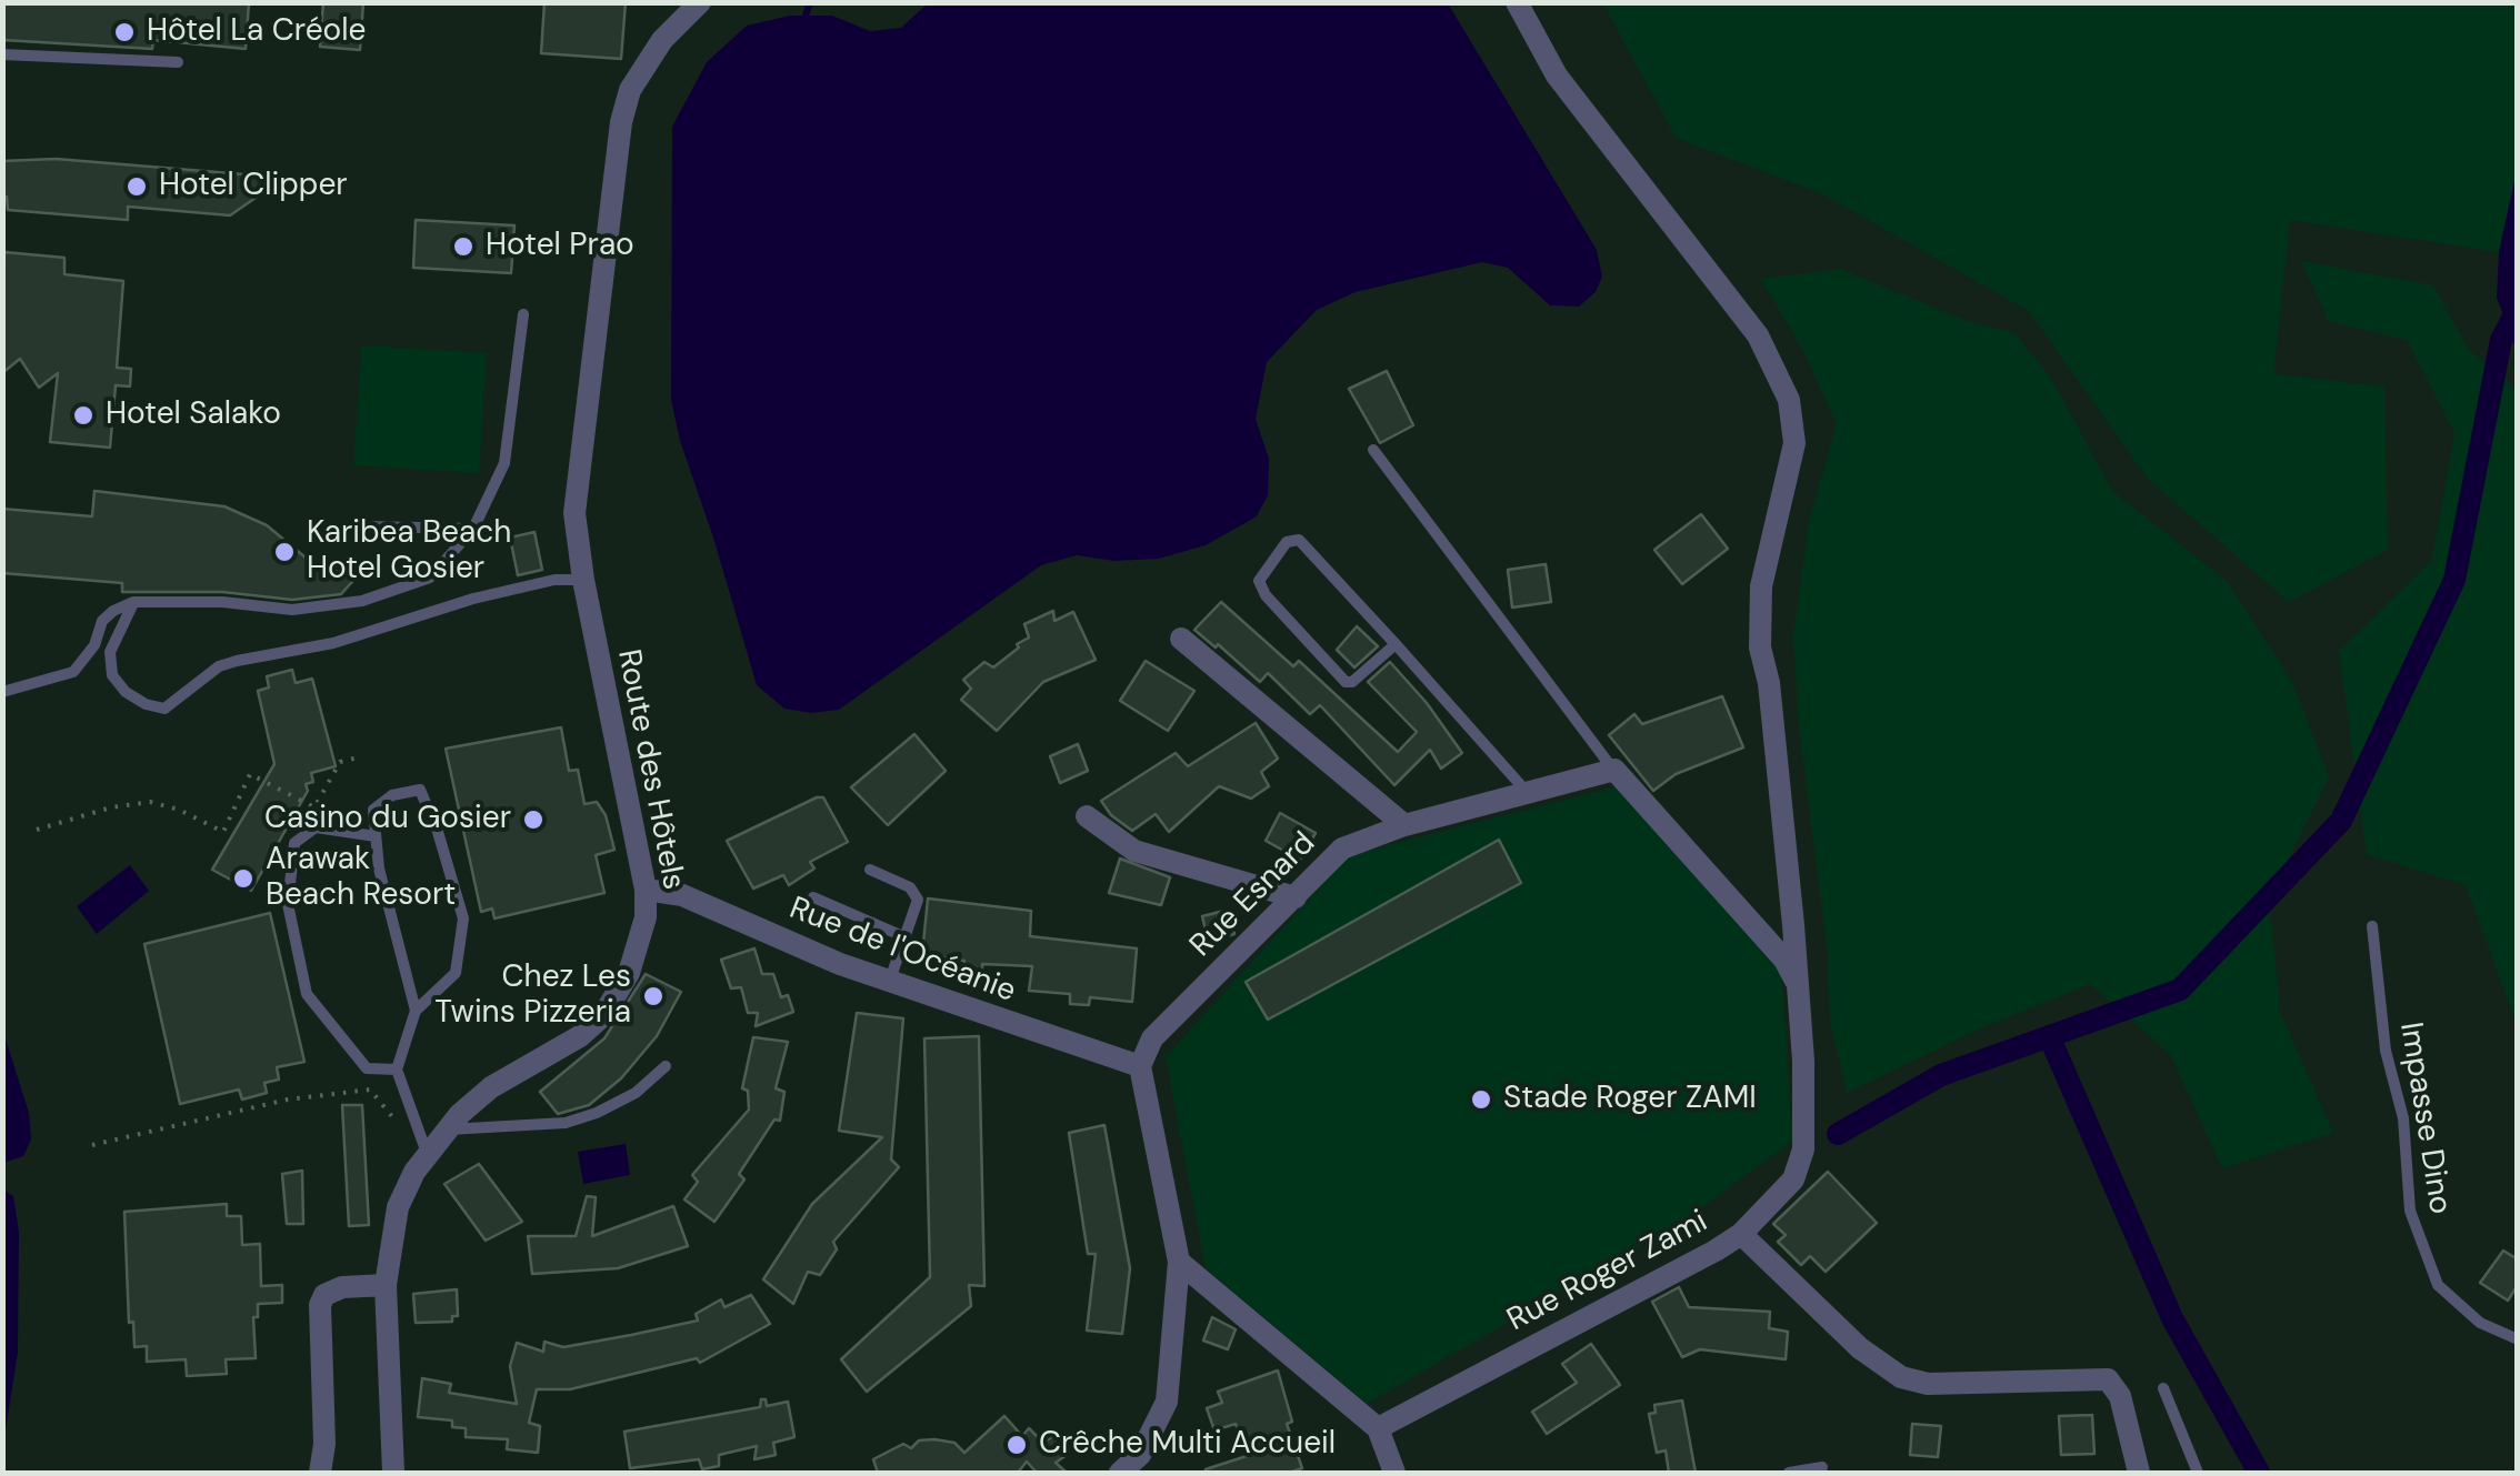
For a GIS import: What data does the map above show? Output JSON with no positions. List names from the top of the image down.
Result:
{
  "streets": {
    "street": [
      "Route des Hôtels",
      "Rue Esnard",
      "Rue de l'Océanie",
      "Rue Roger Zami"
    ],
    "lane": ["Impasse Dino"]
  },
  "crossings": [
    ["Route des Hôtels", "Rue de l'Océanie"],
    ["Rue Esnard", "Rue de l'Océanie"]
  ],
  "places": [
    "Hôtel La Créole",
    "Hotel Clipper",
    "Hotel Prao",
    "Hotel Salako",
    "Karibea Beach Hotel Gosier",
    "Casino du Gosier",
    "Arawak Beach Resort",
    "Chez Les Twins Pizzeria",
    "Stade Roger ZAMI",
    "Crêche Multi Accueil"
  ]
}
